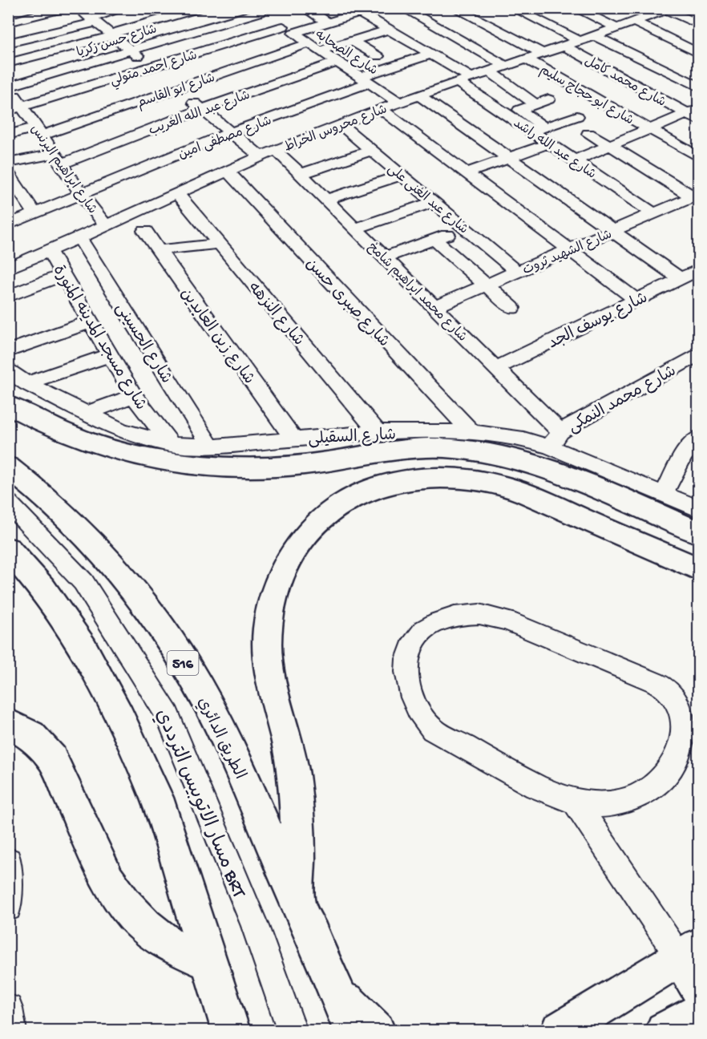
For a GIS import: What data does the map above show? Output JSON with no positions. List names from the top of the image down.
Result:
{
  "streets": {
    "main road": ["516", "الطريق الدائري"],
    "street": [
      "شارع حسن زكريا",
      "شارع الصحابه",
      "شارع احمد متولي",
      "شارع محمد كامل",
      "شارع ابو القاسم",
      "شارع ابو حجاج سليم",
      "شارع عبد الله الغريب",
      "شارع محروس الخراط",
      "شارع مصطفى امين",
      "شارع عبد الله راشد",
      "شارع ابراهيم البرنس",
      "شارع عبد الغنى على",
      "شارع الشهيد ثروت",
      "شارع محمد ابراهيم شامخ",
      "شارع صبرى حسن",
      "شارع النزهه",
      "شارع يوسف الجد",
      "شارع زين العابدين",
      "شارع مسجد المدينه المنورة",
      "شارع الحسينى",
      "شارع محمد النمكى",
      "شارع السقيلى",
      "مسار الاتوبيس الترددي BRT"
    ]
  },
  "crossings": [
    ["شارع حسن زكريا", "شارع الصحابه"],
    ["شارع حسن زكريا", "شارع ابراهيم البرنس"],
    ["شارع الصحابه", "شارع احمد متولي"],
    ["شارع الصحابه", "شارع ابو القاسم"],
    ["شارع الصحابه", "شارع عبد الله الغريب"],
    ["شارع الصحابه", "شارع محروس الخراط"],
    ["شارع الصحابه", "شارع مصطفى امين"],
    ["شارع احمد متولي", "شارع ابراهيم البرنس"],
    ["شارع محمد كامل", "شارع محروس الخراط"],
    ["شارع ابو القاسم", "شارع ابراهيم البرنس"],
    ["شارع ابو حجاج سليم", "شارع محروس الخراط"],
    ["شارع عبد الله الغريب", "شارع ابراهيم البرنس"],
    ["شارع محروس الخراط", "شارع عبد الله راشد"],
    ["شارع محروس الخراط", "شارع ابراهيم البرنس"],
    ["شارع محروس الخراط", "شارع عبد الغنى على"],
    ["شارع محروس الخراط", "شارع محمد ابراهيم شامخ"],
    ["شارع محروس الخراط", "شارع صبرى حسن"],
    ["شارع محروس الخراط", "شارع النزهه"],
    ["شارع محروس الخراط", "شارع مسجد المدينه المنورة"],
    ["شارع محروس الخراط", "شارع الحسينى"],
    ["شارع مصطفى امين", "شارع ابراهيم البرنس"],
    ["شارع عبد الله راشد", "شارع الشهيد ثروت"],
    ["شارع عبد الغنى على", "شارع الشهيد ثروت"],
    ["شارع الشهيد ثروت", "شارع محمد ابراهيم شامخ"],
    ["شارع محمد ابراهيم شامخ", "شارع يوسف الجد"],
    ["شارع محمد ابراهيم شامخ", "شارع محمد النمكى"],
    ["شارع محمد ابراهيم شامخ", "شارع السقيلى"],
    ["شارع صبرى حسن", "شارع السقيلى"],
    ["شارع النزهه", "شارع السقيلى"],
    ["شارع زين العابدين", "شارع السقيلى"],
    ["شارع مسجد المدينه المنورة", "شارع السقيلى"],
    ["شارع الحسينى", "شارع السقيلى"],
    ["شارع محمد النمكى", "شارع السقيلى"]
  ]
}
